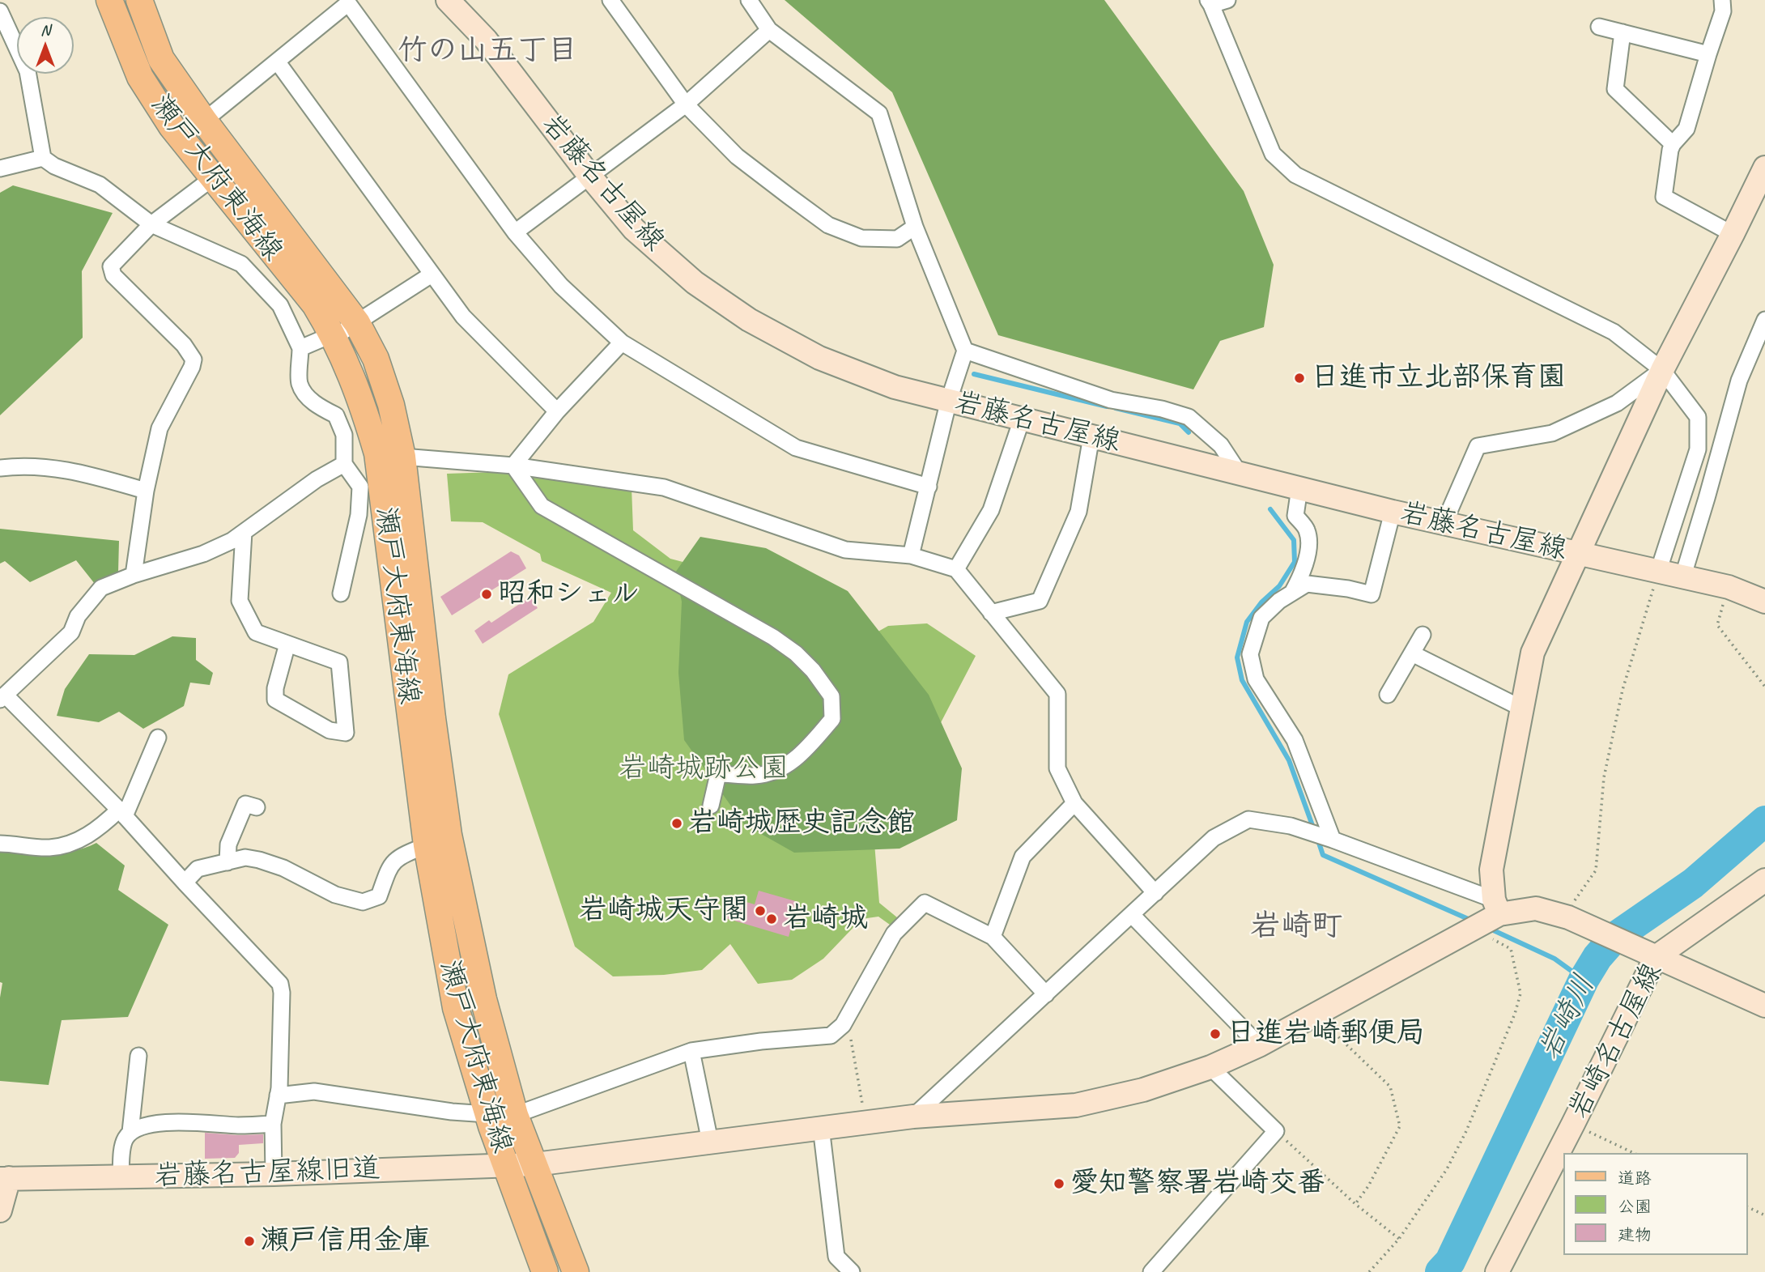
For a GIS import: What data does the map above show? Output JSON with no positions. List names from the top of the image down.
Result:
{
  "streets": {
    "main road": ["瀬戸大府東海線"],
    "street": ["岩藤名古屋線", "岩崎名古屋線", "岩藤名古屋線旧道"]
  },
  "crossings": [
    ["瀬戸大府東海線", "岩藤名古屋線旧道"],
    ["岩崎名古屋線", "岩藤名古屋線旧道"]
  ],
  "districts": ["竹の山五丁目", "岩崎町"],
  "water": ["岩崎川"],
  "parks": ["岩崎城跡公園"],
  "places": [
    "日進市立北部保育園",
    "昭和シェル",
    "岩崎城歴史記念館",
    "岩崎城天守閣",
    "岩崎城",
    "日進岩崎郵便局",
    "愛知警察署岩崎交番",
    "瀬戸信用金庫"
  ],
  "legend": ["道路", "公園", "建物"],
  "north": "top"
}
